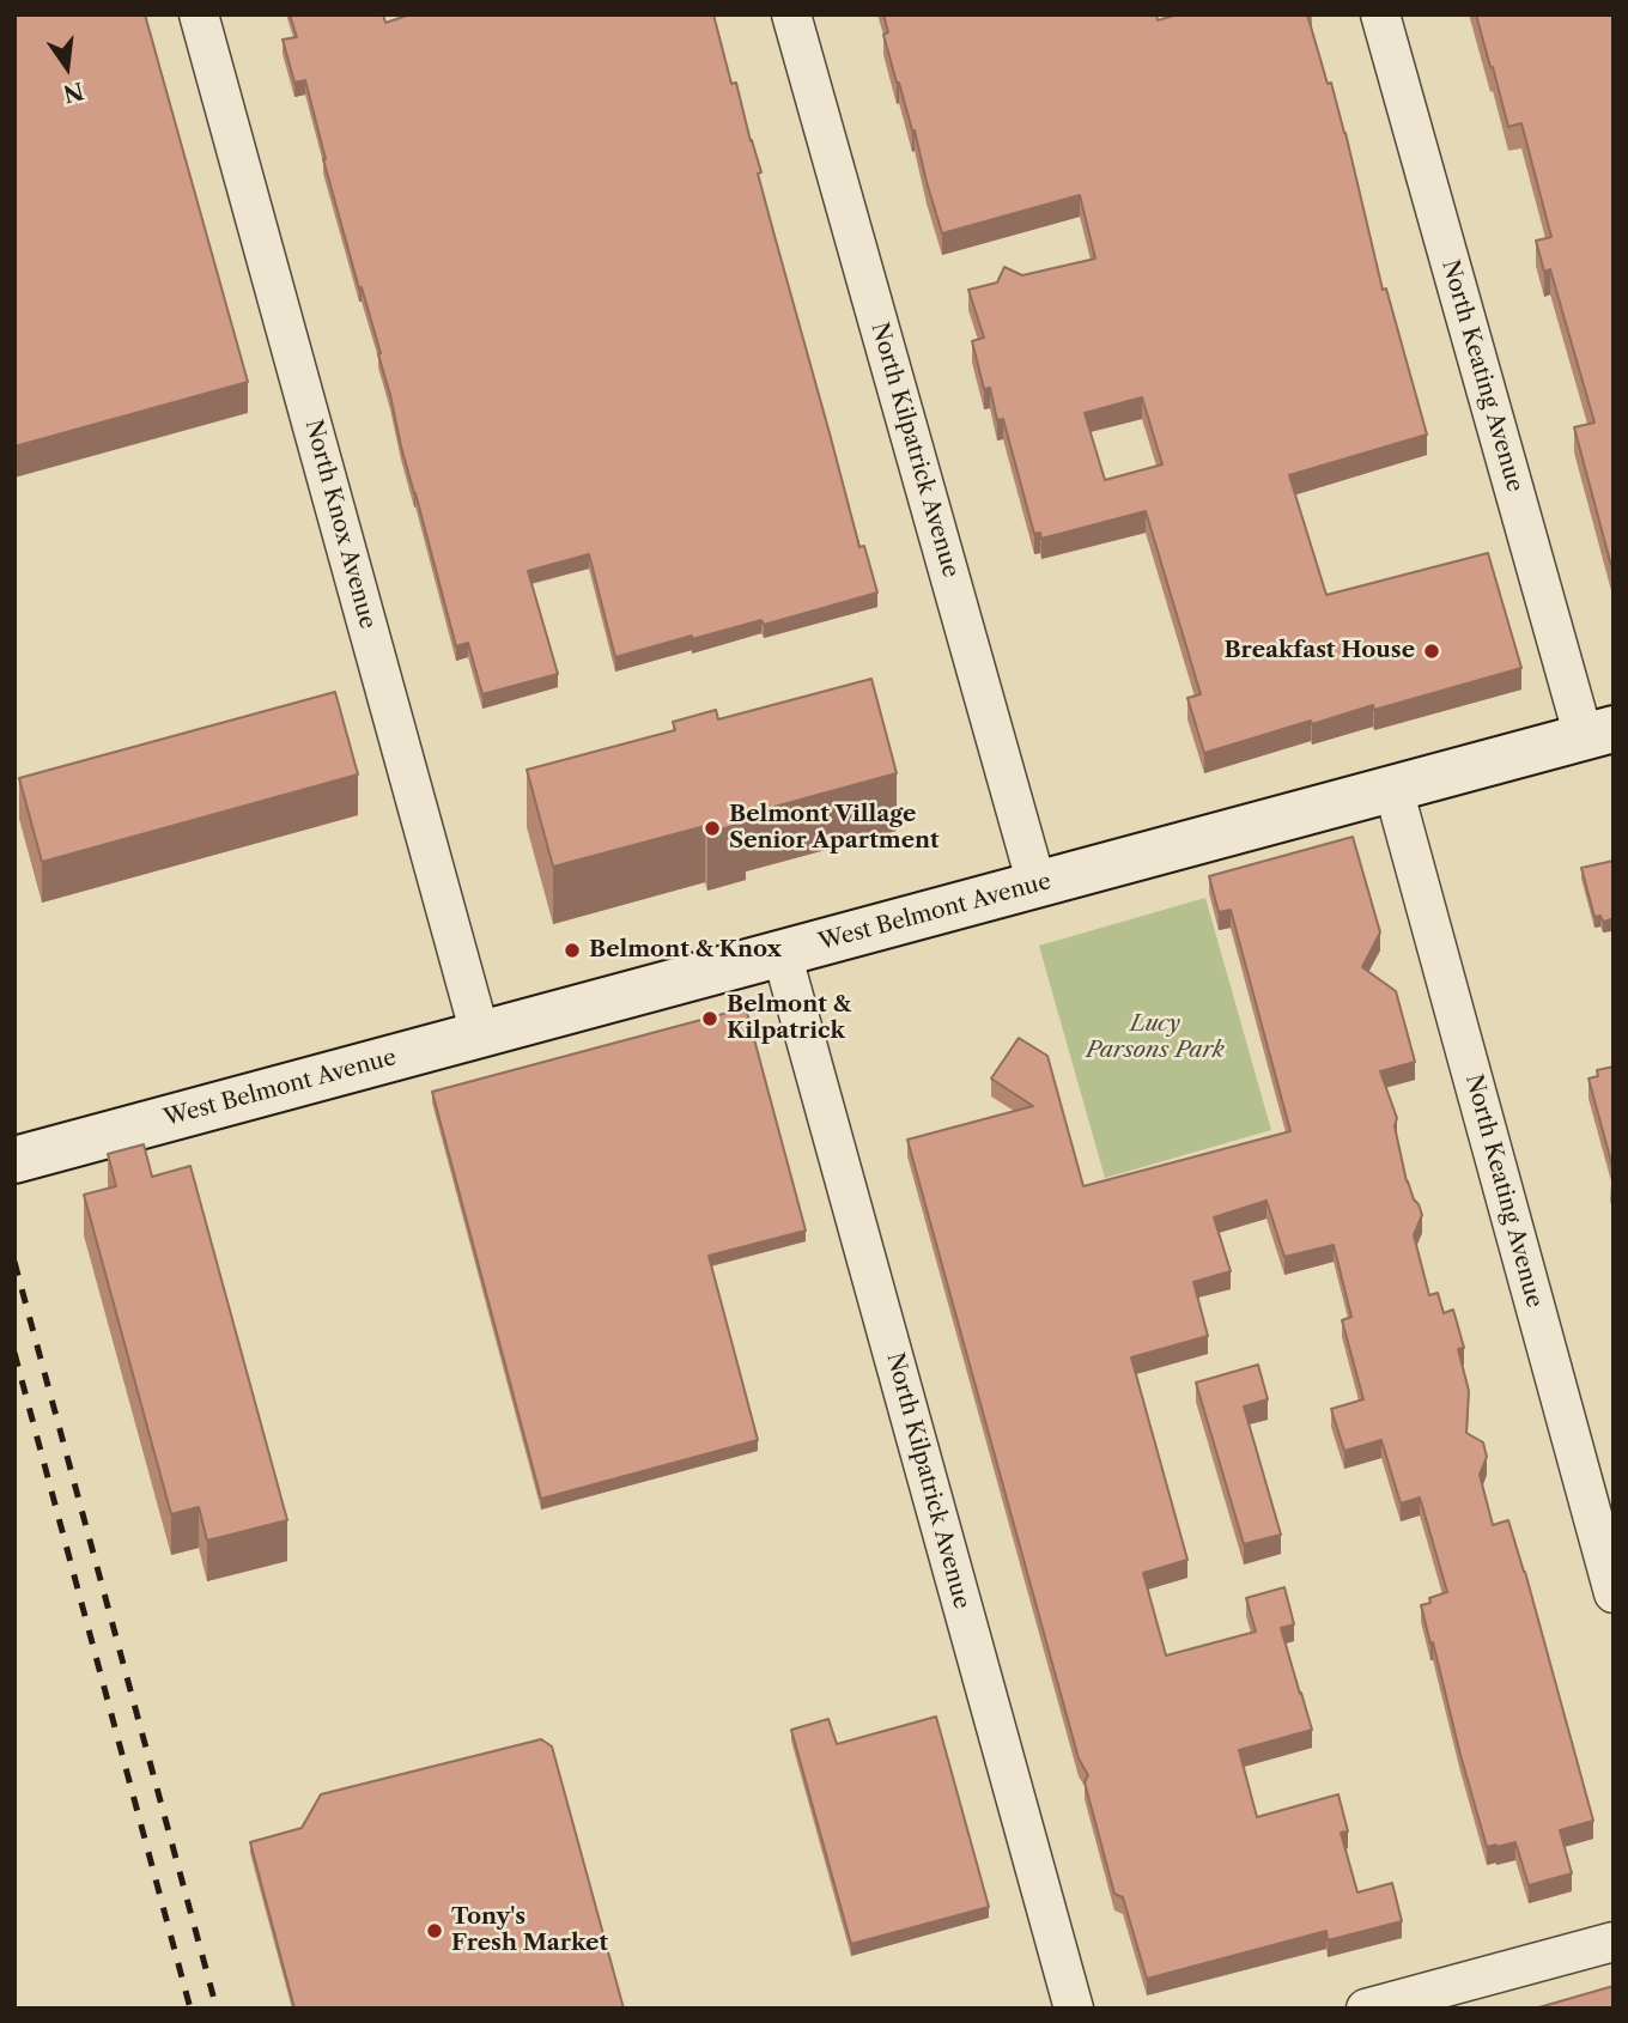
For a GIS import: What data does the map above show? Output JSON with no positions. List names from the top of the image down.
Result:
{
  "streets": {
    "main road": ["West Belmont Avenue"],
    "street": ["North Keating Avenue", "North Kilpatrick Avenue", "North Knox Avenue"]
  },
  "crossings": [
    ["North Keating Avenue", "West Belmont Avenue"],
    ["North Kilpatrick Avenue", "West Belmont Avenue"],
    ["North Knox Avenue", "West Belmont Avenue"]
  ],
  "parks": ["Lucy Parsons Park"],
  "places": [
    "Breakfast House",
    "Belmont Village Senior Apartment",
    "Belmont & Knox",
    "Belmont & Kilpatrick",
    "Tony's Fresh Market"
  ],
  "north": "bottom"
}
